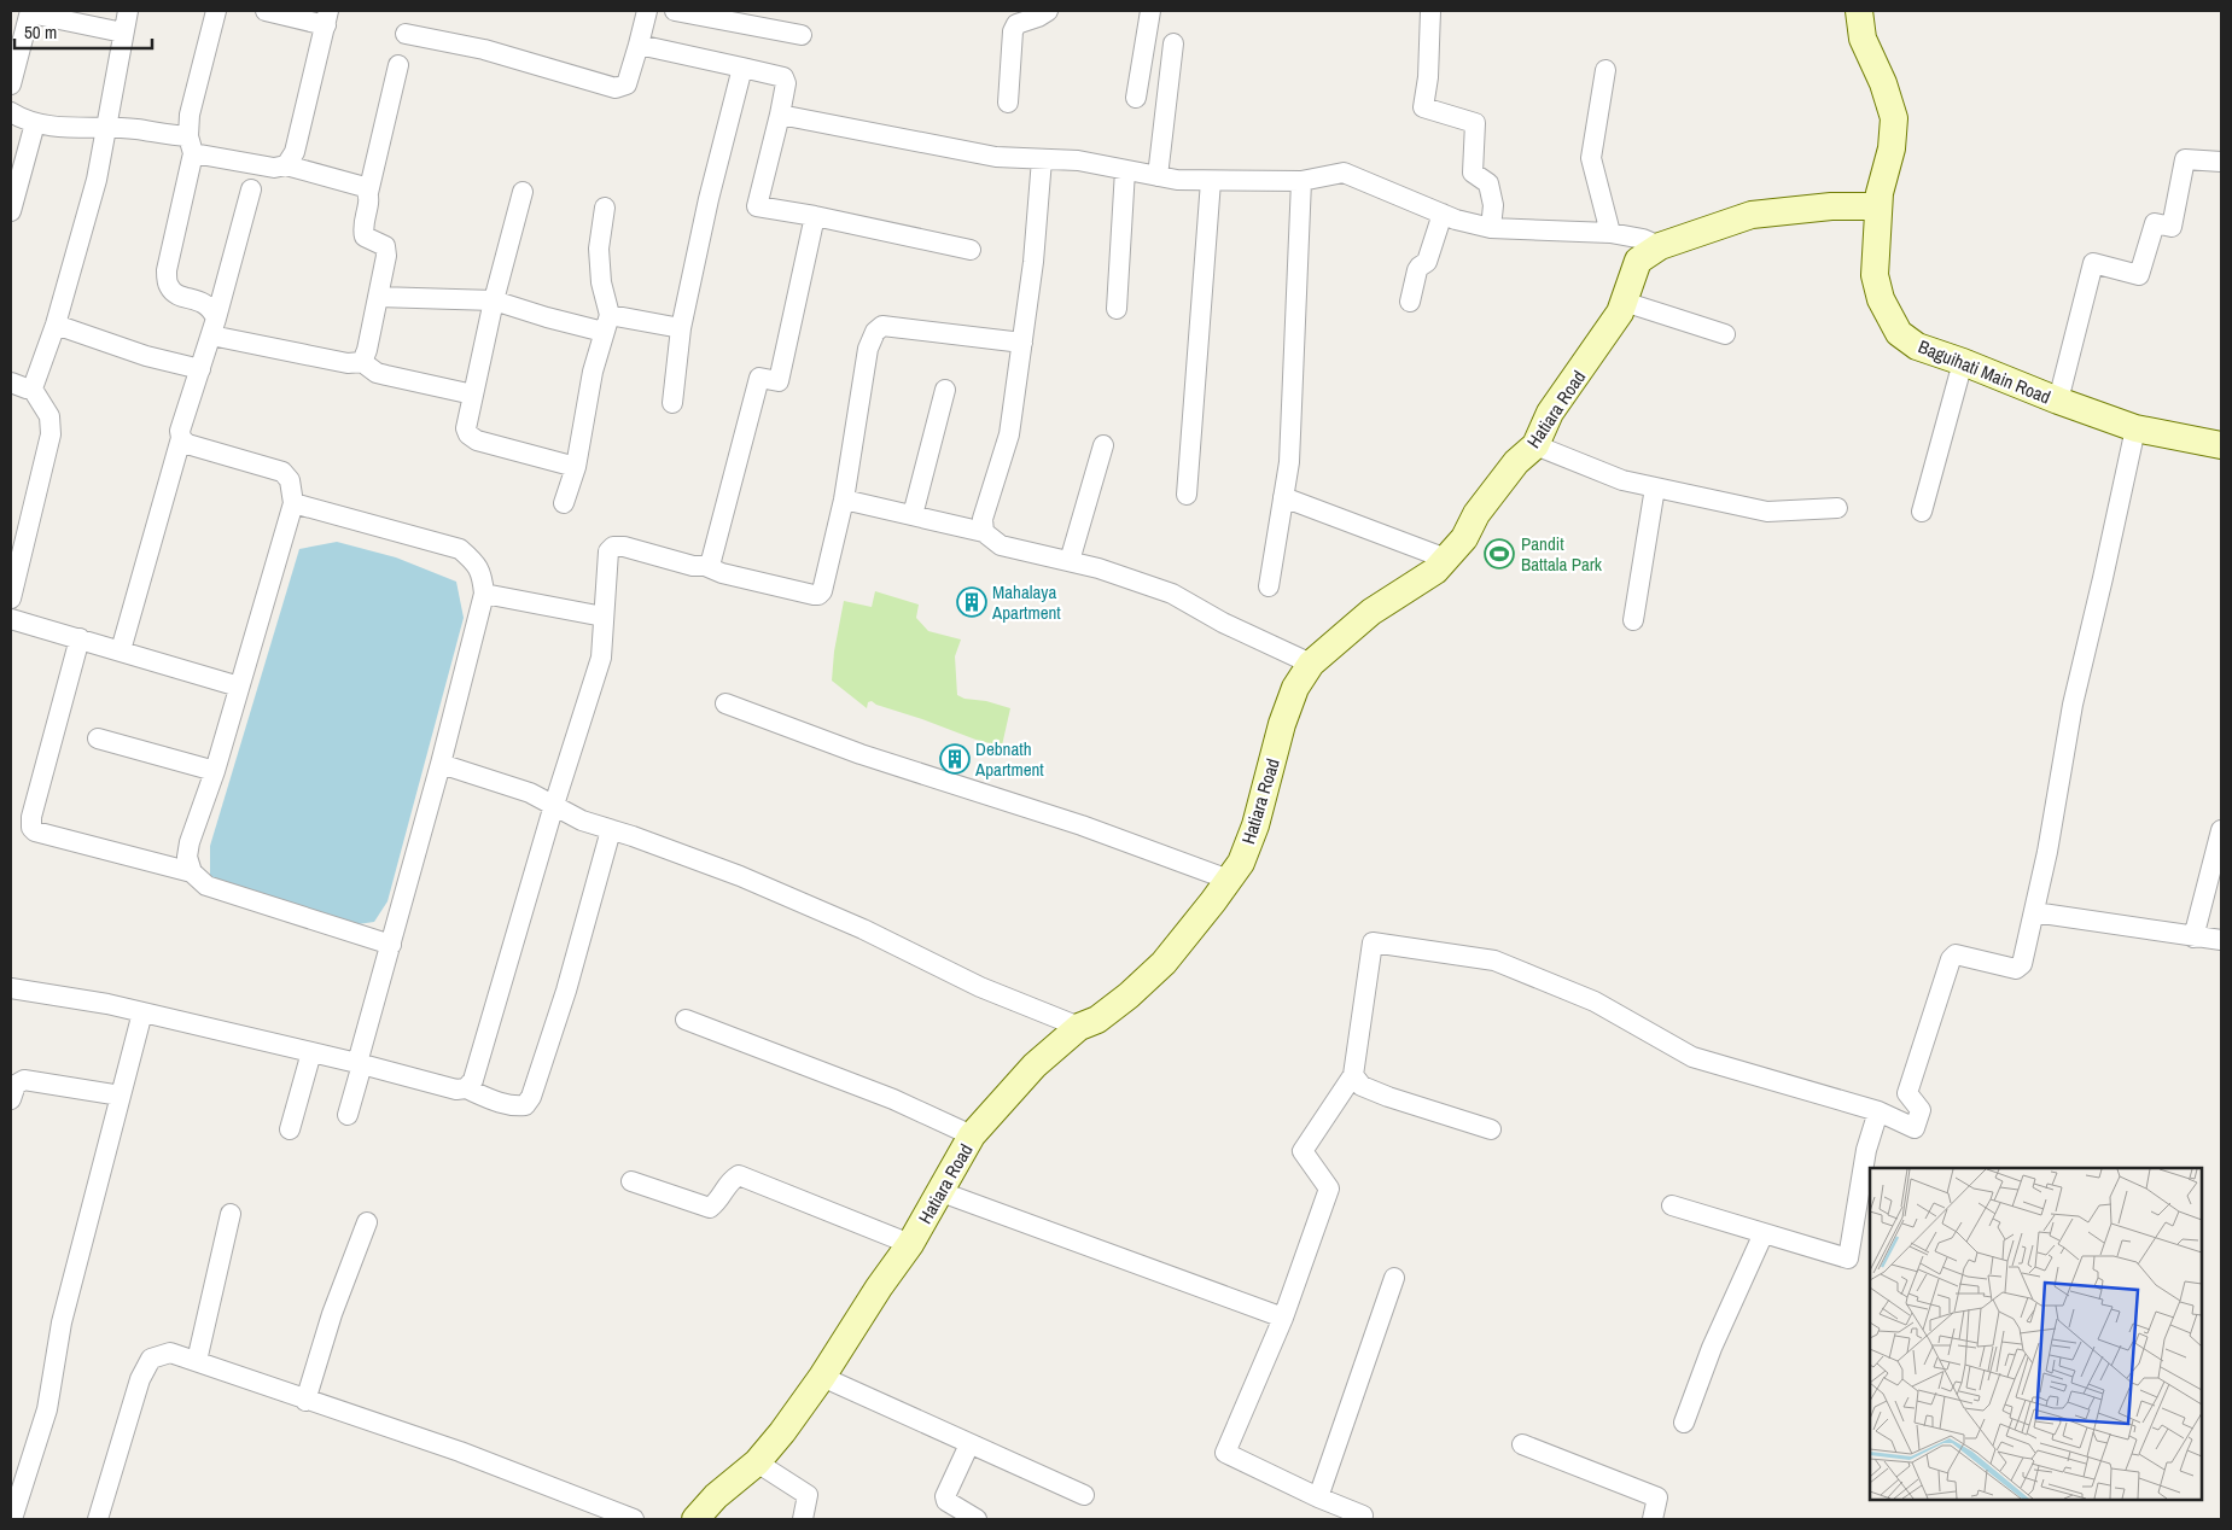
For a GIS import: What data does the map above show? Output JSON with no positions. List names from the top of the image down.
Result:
{
  "streets": {
    "street": ["Baguihati Main Road", "Hatiara Road"]
  },
  "crossings": [
    ["Baguihati Main Road", "Hatiara Road"]
  ],
  "places": {
    "sports": ["Pandit Battala Park"],
    "building": ["Mahalaya Apartment", "Debnath Apartment"]
  },
  "scale_bar": "50 m"
}
